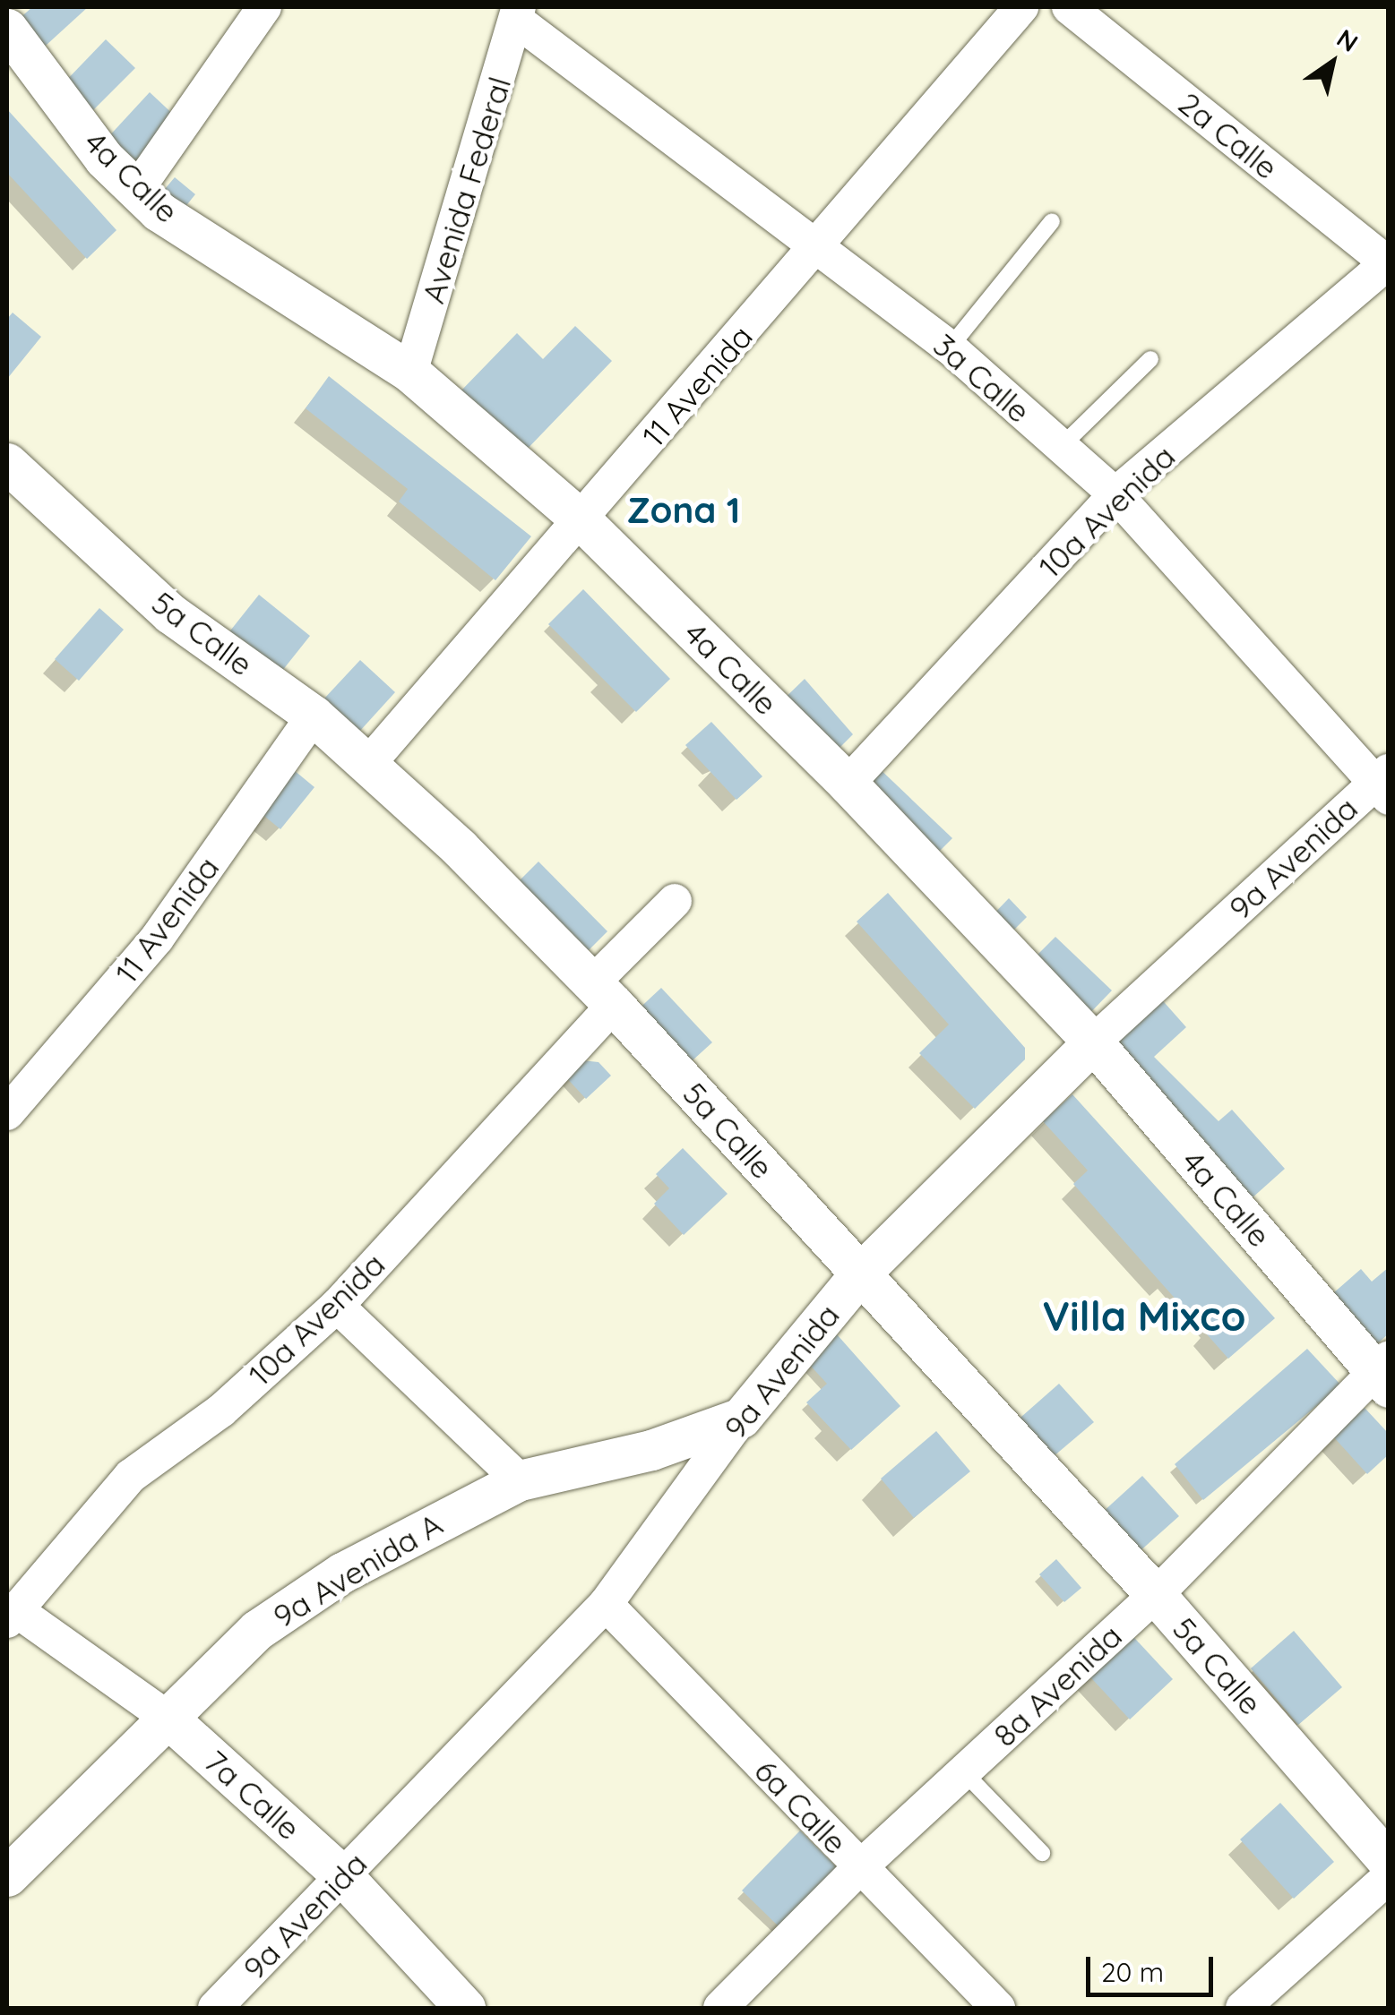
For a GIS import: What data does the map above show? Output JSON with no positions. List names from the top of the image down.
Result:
{
  "streets": {
    "street": [
      "2a Calle",
      "4a Calle",
      "Avenida Federal",
      "3a Calle",
      "11 Avenida",
      "10a Avenida",
      "5a Calle",
      "9a Avenida",
      "9a Avenida A",
      "8a Avenida",
      "7a Calle",
      "6a Calle"
    ]
  },
  "crossings": [
    ["2a Calle", "10a Avenida"],
    ["4a Calle", "Avenida Federal"],
    ["4a Calle", "11 Avenida"],
    ["4a Calle", "10a Avenida"],
    ["4a Calle", "9a Avenida"],
    ["4a Calle", "8a Avenida"],
    ["Avenida Federal", "3a Calle"],
    ["3a Calle", "11 Avenida"],
    ["3a Calle", "10a Avenida"],
    ["3a Calle", "9a Avenida"],
    ["11 Avenida", "5a Calle"],
    ["10a Avenida", "5a Calle"],
    ["10a Avenida", "7a Calle"],
    ["5a Calle", "9a Avenida"],
    ["5a Calle", "8a Avenida"],
    ["9a Avenida", "9a Avenida A"],
    ["9a Avenida", "7a Calle"],
    ["9a Avenida", "6a Calle"],
    ["9a Avenida A", "7a Calle"],
    ["8a Avenida", "6a Calle"]
  ],
  "districts": ["Zona 1", "Villa Mixco"],
  "scale_bar": "20 m",
  "north": "top right"
}
